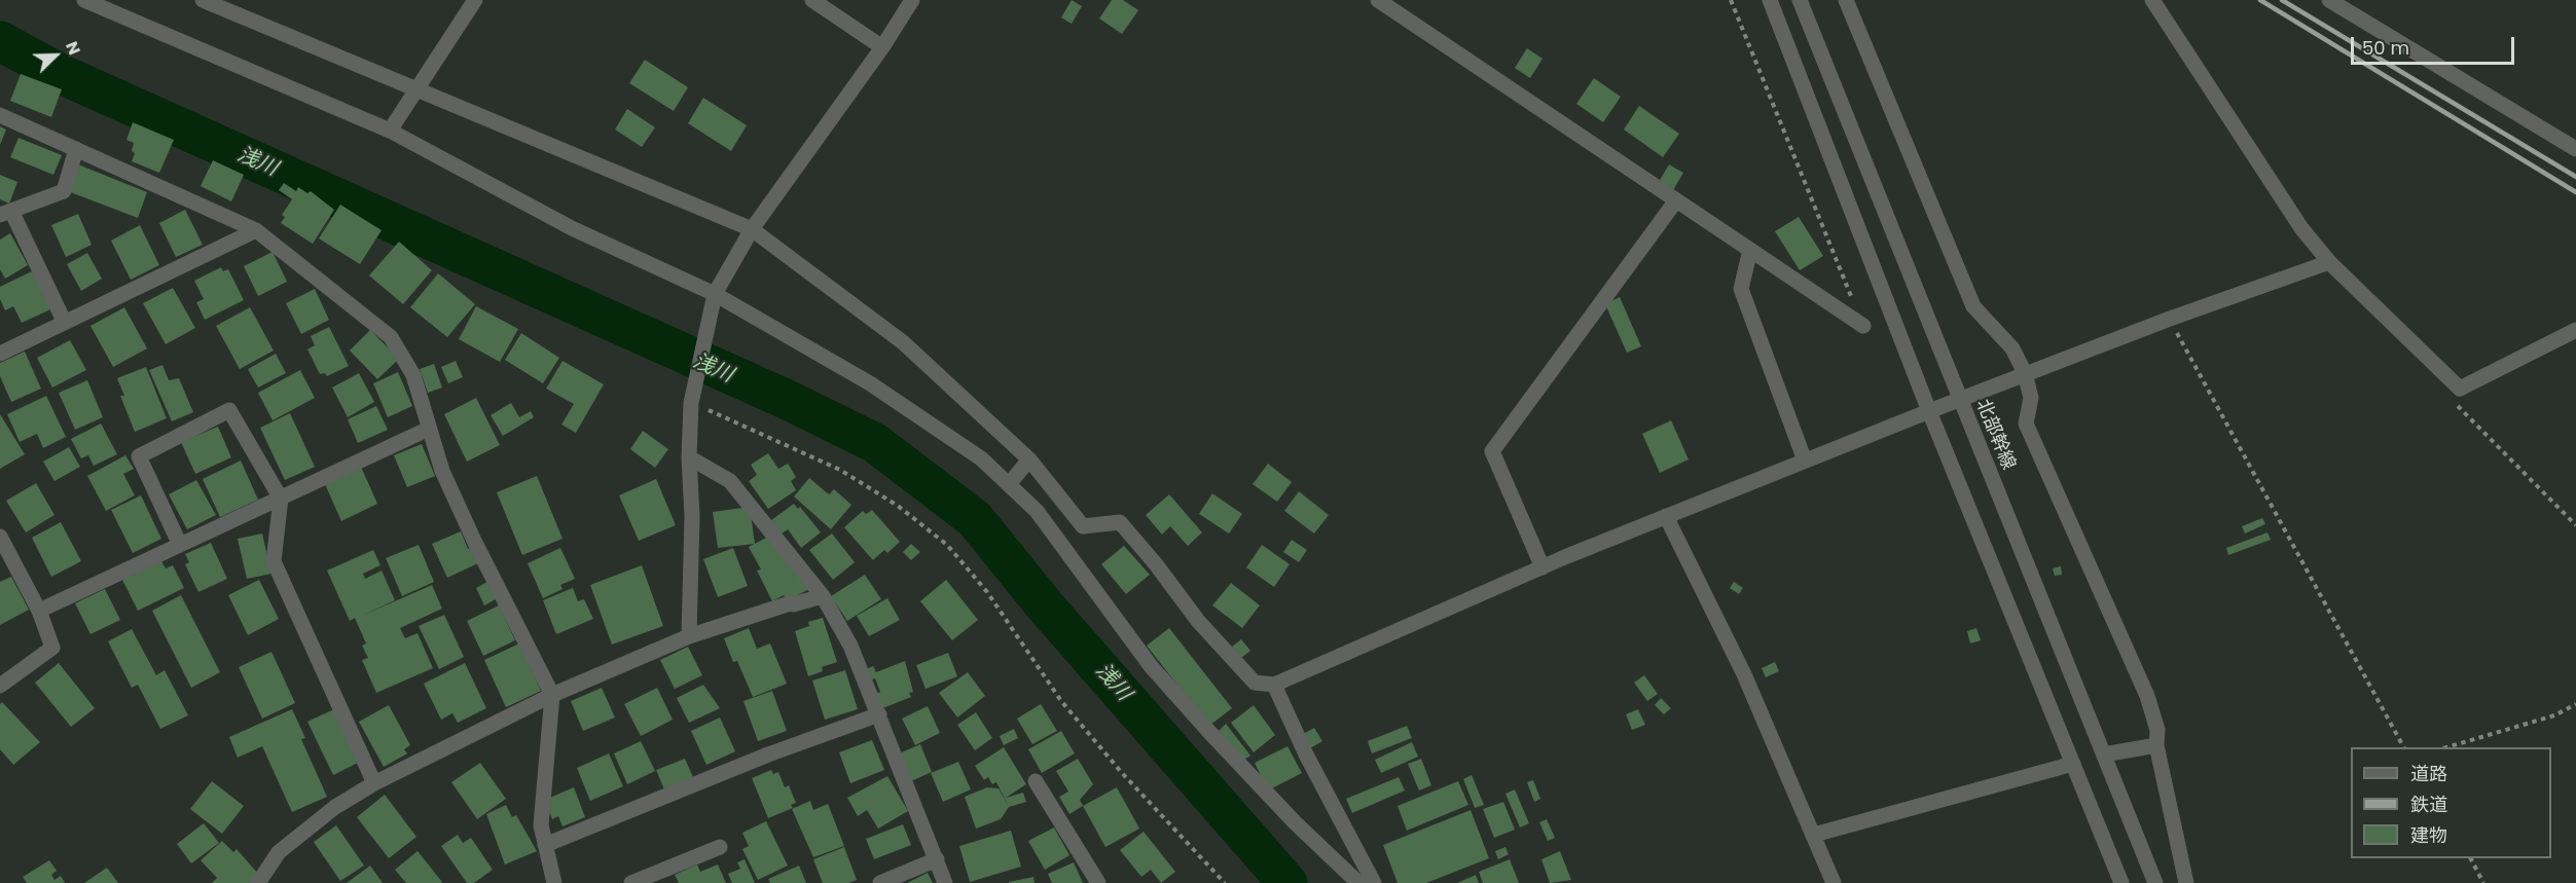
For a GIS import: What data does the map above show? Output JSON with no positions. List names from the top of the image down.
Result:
{
  "streets": {
    "street": ["北部幹線"]
  },
  "water": ["浅川"],
  "legend": ["道路", "鉄道", "建物"],
  "scale_bar": "50 m",
  "north": "top right"
}
